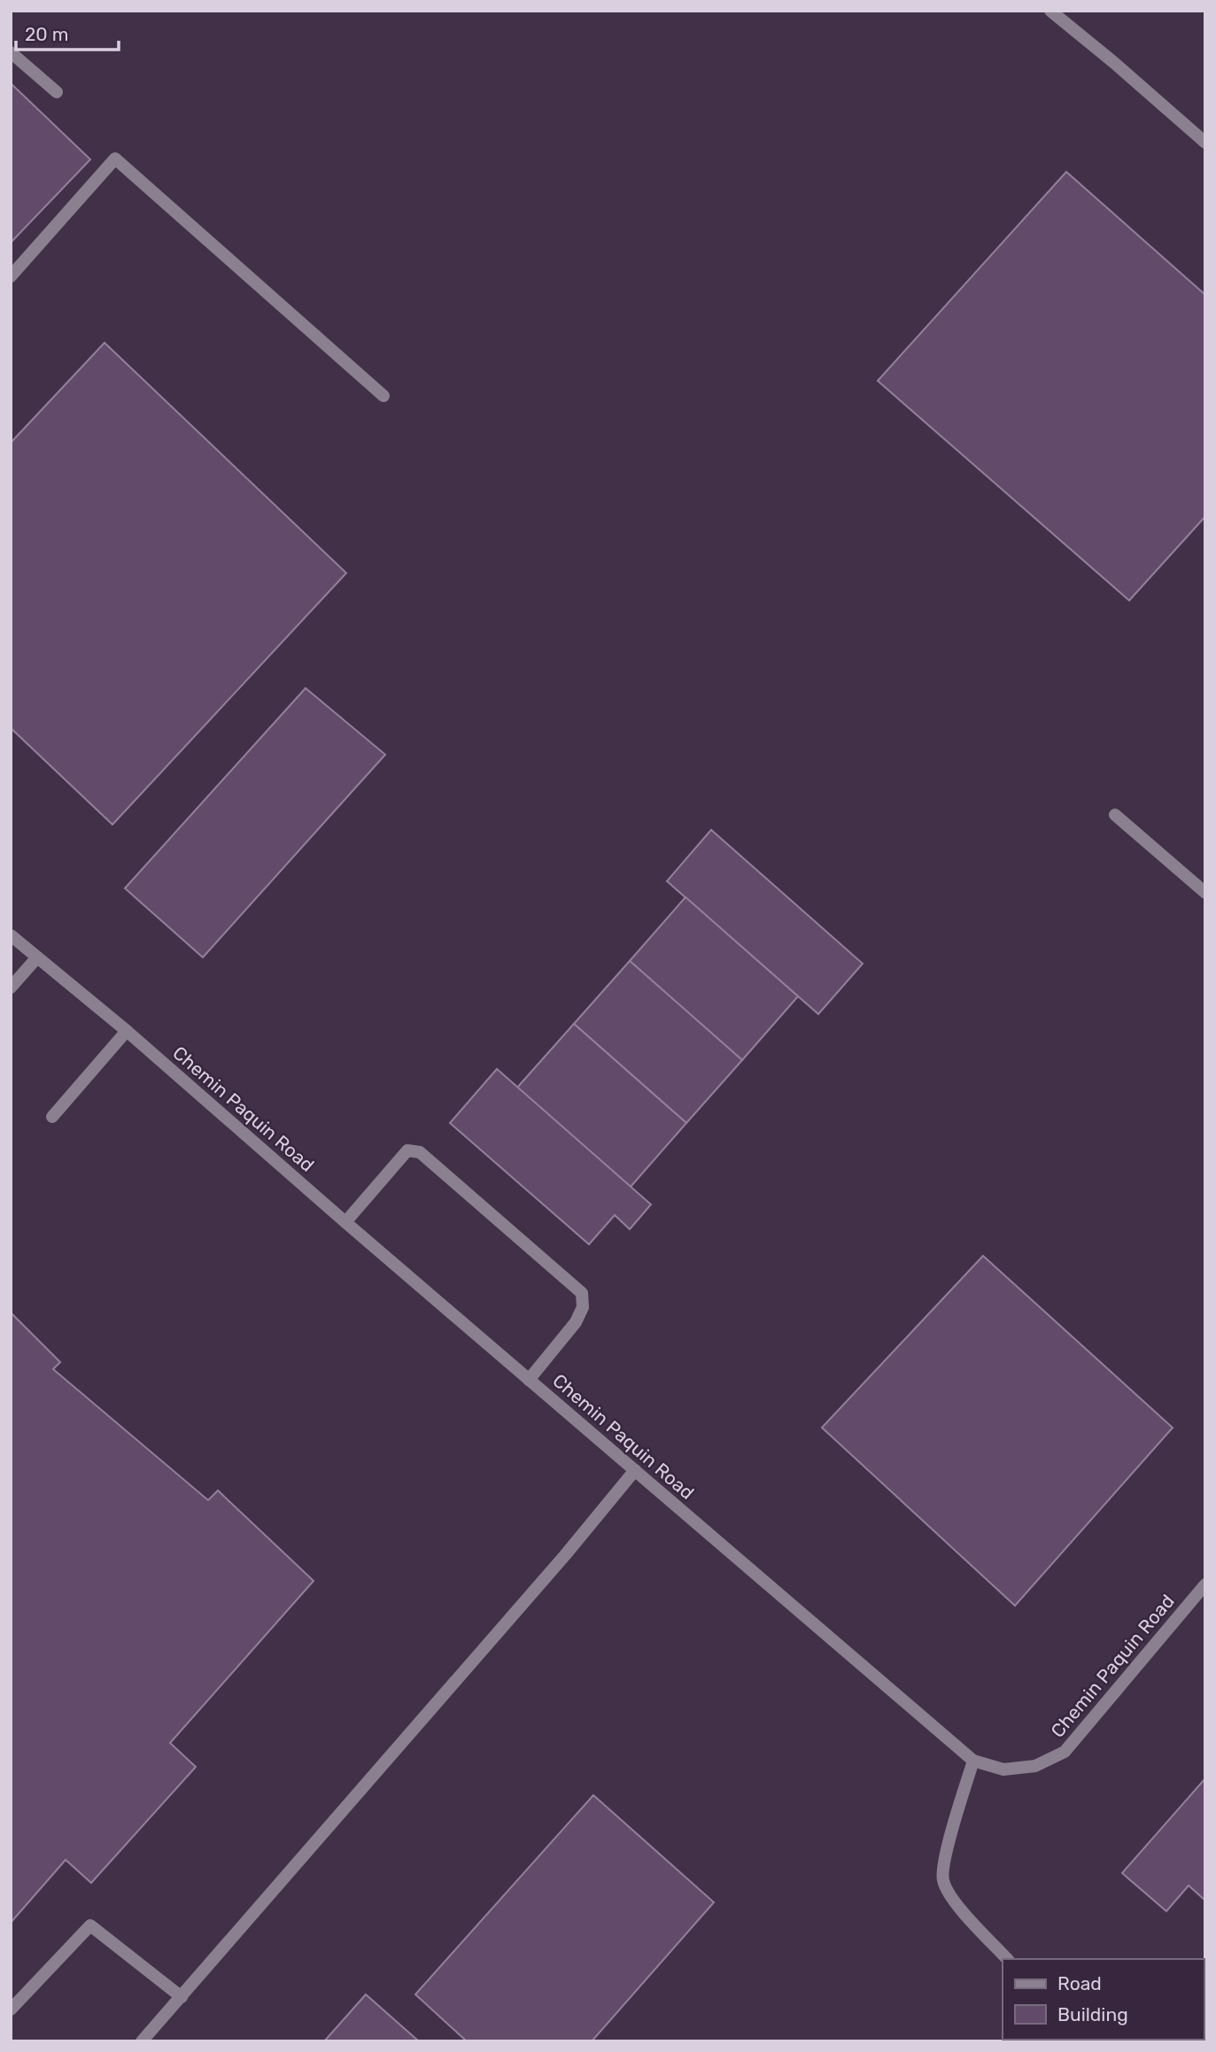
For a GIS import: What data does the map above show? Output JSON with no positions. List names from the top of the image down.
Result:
{
  "streets": {
    "street": ["Chemin Paquin Road"]
  },
  "legend": ["Road", "Building"],
  "scale_bar": "20 m"
}
